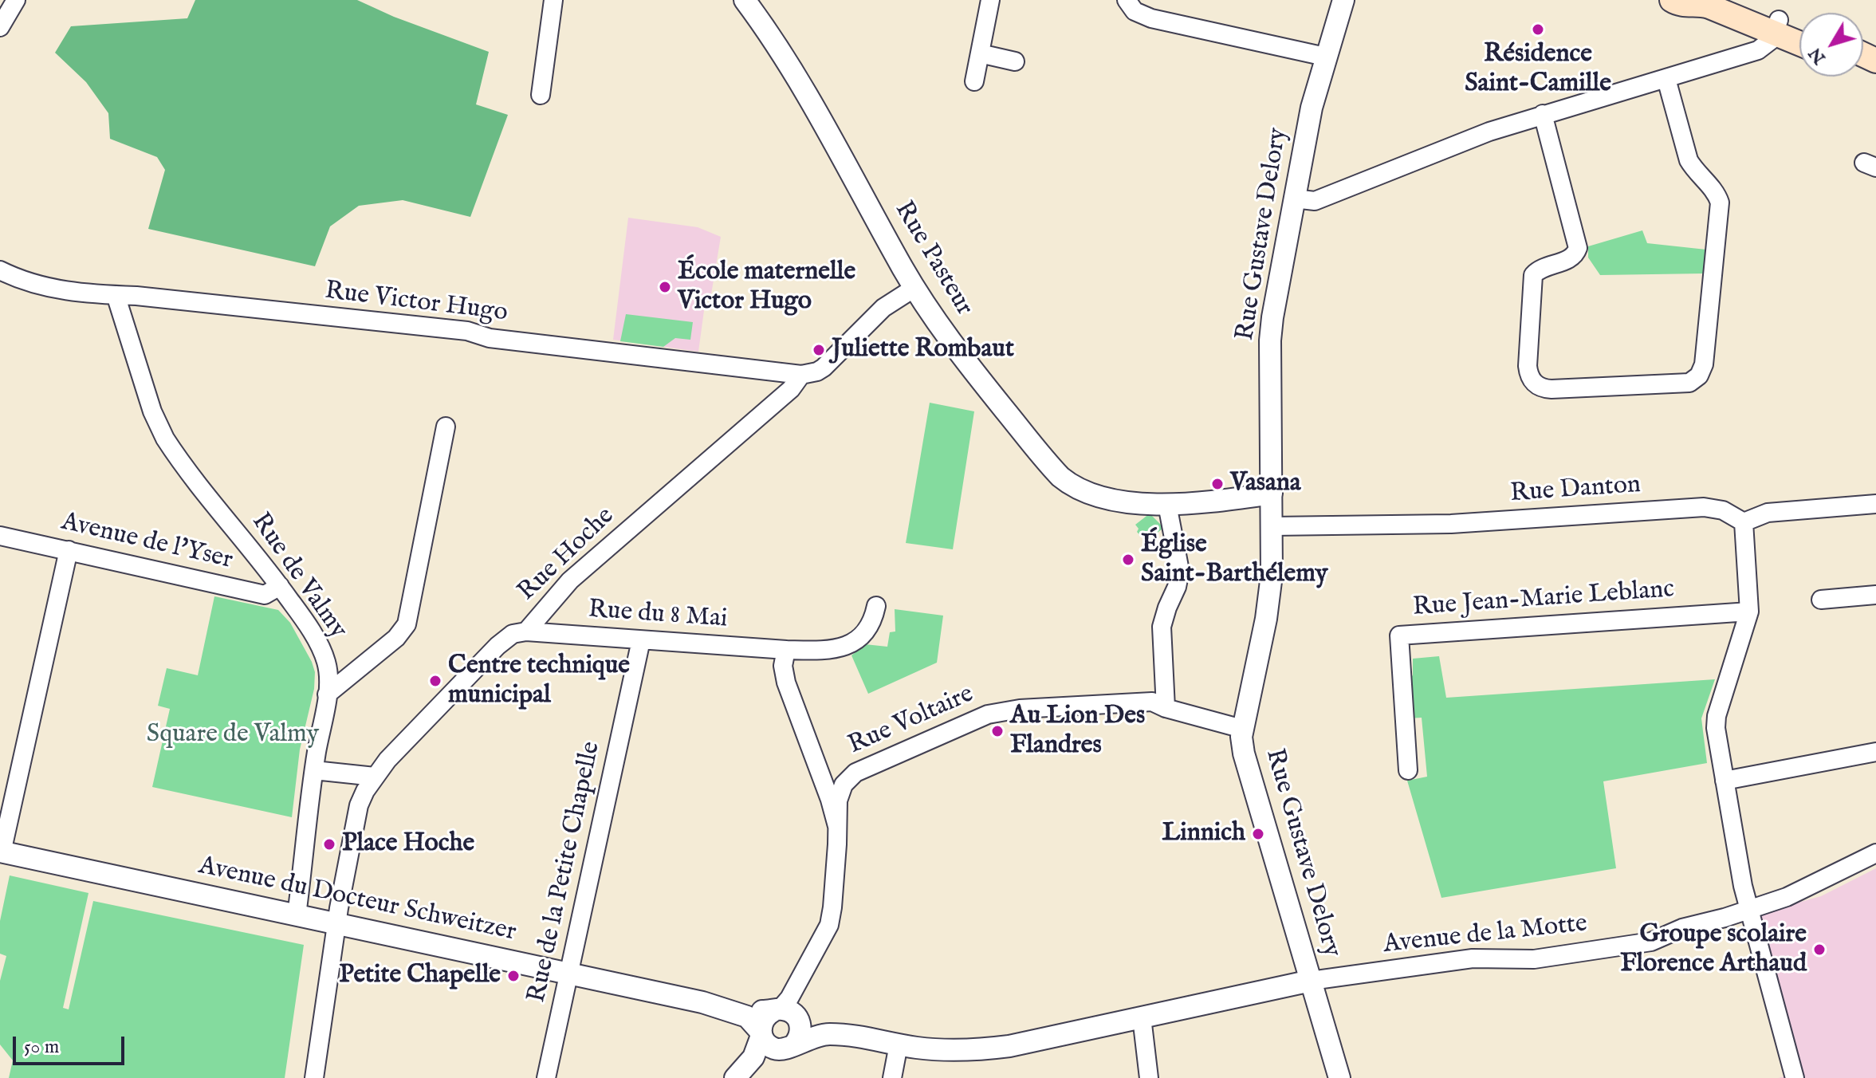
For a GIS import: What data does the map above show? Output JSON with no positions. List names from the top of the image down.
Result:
{
  "streets": {
    "street": [
      "Rue Gustave Delory",
      "Rue Pasteur",
      "Rue Victor Hugo",
      "Rue Danton",
      "Avenue de l'Yser",
      "Rue Hoche",
      "Rue de Valmy",
      "Rue Jean-Marie Leblanc",
      "Rue du 8 Mai",
      "Rue Voltaire",
      "Rue de la Petite Chapelle",
      "Avenue du Docteur Schweitzer",
      "Avenue de la Motte"
    ]
  },
  "crossings": [
    ["Rue Gustave Delory", "Rue Pasteur"],
    ["Rue Gustave Delory", "Rue Danton"],
    ["Rue Gustave Delory", "Rue Voltaire"],
    ["Rue Gustave Delory", "Avenue de la Motte"],
    ["Rue Pasteur", "Rue Victor Hugo"],
    ["Rue Victor Hugo", "Rue Hoche"],
    ["Rue Victor Hugo", "Rue de Valmy"],
    ["Avenue de l'Yser", "Rue de Valmy"],
    ["Rue Hoche", "Rue du 8 Mai"],
    ["Rue Hoche", "Avenue du Docteur Schweitzer"],
    ["Rue de Valmy", "Avenue du Docteur Schweitzer"],
    ["Rue du 8 Mai", "Rue de la Petite Chapelle"],
    ["Rue Voltaire", "Avenue du Docteur Schweitzer"],
    ["Rue de la Petite Chapelle", "Avenue du Docteur Schweitzer"]
  ],
  "parks": ["Square de Valmy"],
  "places": [
    "Résidence Saint-Camille",
    "École maternelle Victor Hugo",
    "Juliette Rombaut",
    "Vasana",
    "Église Saint-Barthélemy",
    "Centre technique municipal",
    "Au Lion Des Flandres",
    "Linnich",
    "Place Hoche",
    "Groupe scolaire Florence Arthaud",
    "Petite Chapelle"
  ],
  "scale_bar": "50 m",
  "north": "bottom left"
}
